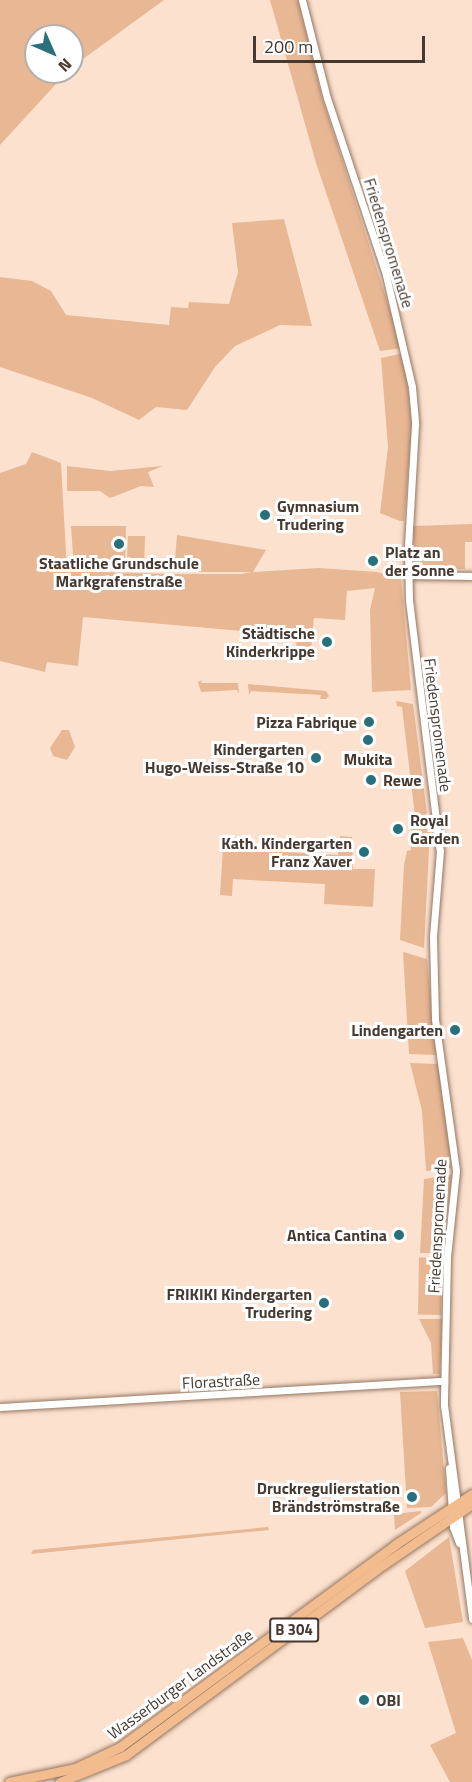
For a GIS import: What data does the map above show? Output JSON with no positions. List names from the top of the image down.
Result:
{
  "streets": {
    "main road": ["B 304", "Wasserburger Landstraße"],
    "street": ["Friedenspromenade", "Florastraße"]
  },
  "crossings": [
    ["Friedenspromenade", "Florastraße"],
    ["Friedenspromenade", "Wasserburger Landstraße"]
  ],
  "places": [
    "Gymnasium Trudering",
    "Staatliche Grundschule Markgrafenstraße",
    "Platz an der Sonne",
    "Städtische Kinderkrippe",
    "Pizza Fabrique",
    "Mukita",
    "Kindergarten Hugo-Weiss-Straße 10",
    "Rewe",
    "Royal Garden",
    "Kath. Kindergarten Franz Xaver",
    "Lindengarten",
    "Antica Cantina",
    "FRIKIKI Kindergarten Trudering",
    "Druckregulierstation Brändströmstraße",
    "OBI"
  ],
  "scale_bar": "200 m",
  "north": "bottom right"
}
